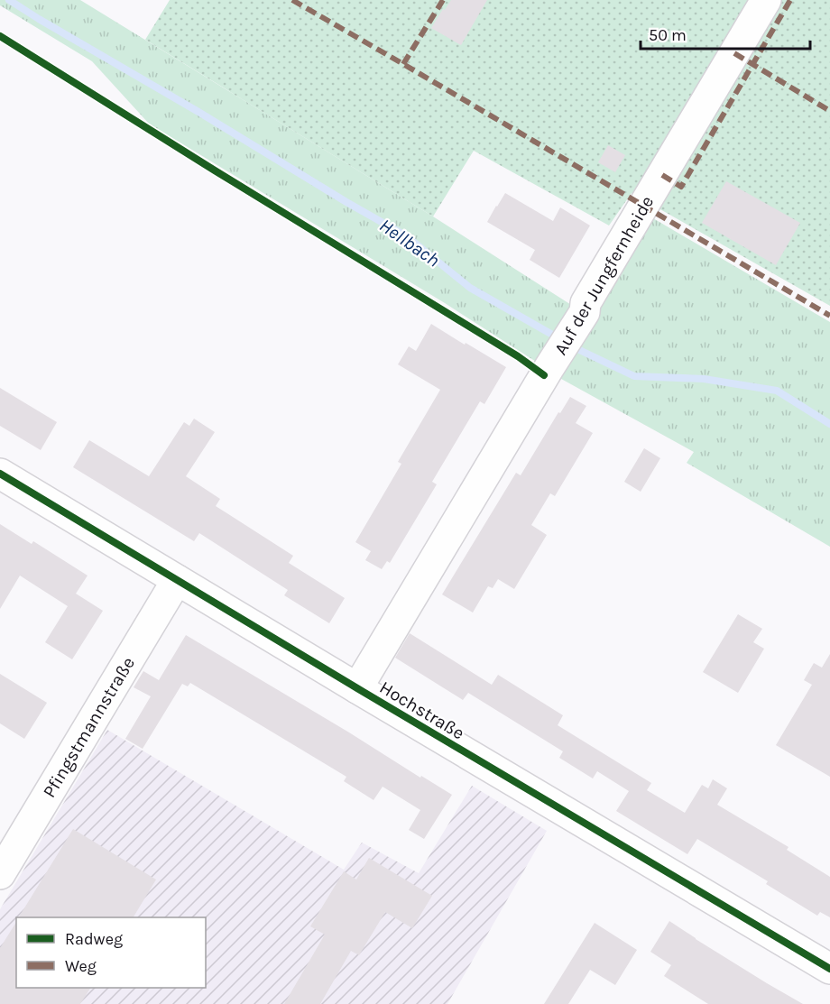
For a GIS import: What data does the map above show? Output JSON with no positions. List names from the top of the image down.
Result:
{
  "streets": {
    "street": ["Auf der Jungfernheide", "Hochstraße", "Pfingstmannstraße"]
  },
  "crossings": [
    ["Auf der Jungfernheide", "Hochstraße"],
    ["Hochstraße", "Pfingstmannstraße"]
  ],
  "water": ["Hellbach"],
  "legend": ["Radweg", "Weg"],
  "scale_bar": "50 m"
}
